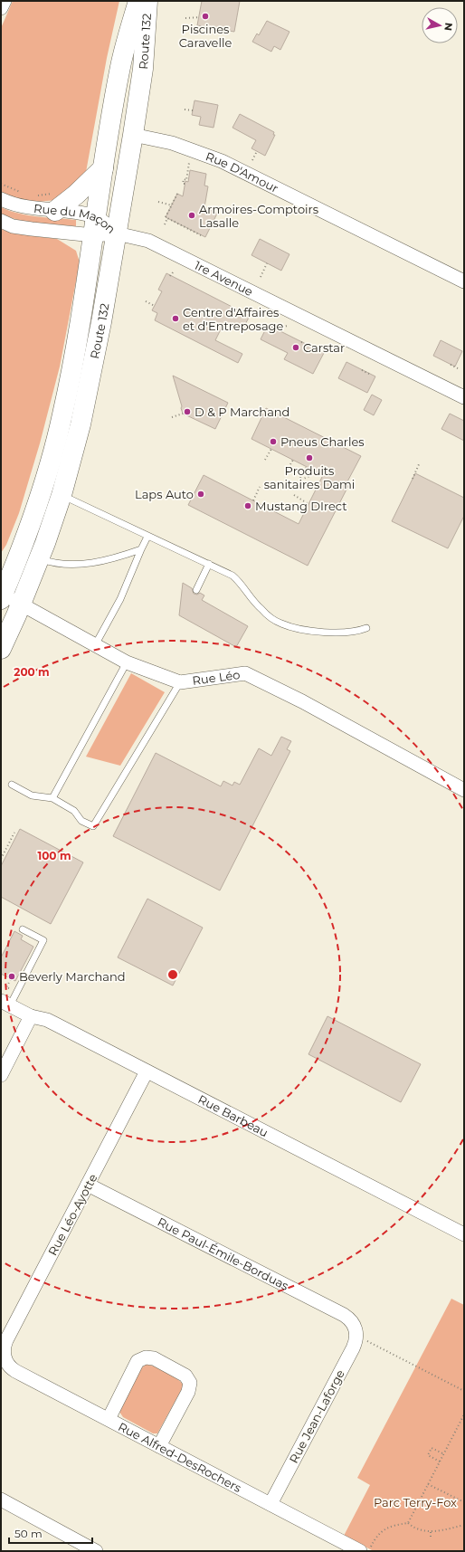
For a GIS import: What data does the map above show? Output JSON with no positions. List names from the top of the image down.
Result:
{
  "streets": {
    "highway": ["Route 132"],
    "street": [
      "Rue D'Amour",
      "Rue du Maçon",
      "1re Avenue",
      "Rue Léo",
      "Rue Barbeau",
      "Rue Léo-Ayotte",
      "Rue Paul-Émile-Borduas",
      "Rue Jean-Laforge",
      "Rue Alfred-DesRochers"
    ]
  },
  "crossings": [
    ["Route 132", "Rue D'Amour"],
    ["Route 132", "Rue du Maçon"],
    ["Route 132", "1re Avenue"],
    ["Route 132", "Rue Léo"],
    ["Rue du Maçon", "1re Avenue"],
    ["Rue Barbeau", "Rue Léo-Ayotte"],
    ["Rue Léo-Ayotte", "Rue Paul-Émile-Borduas"],
    ["Rue Léo-Ayotte", "Rue Alfred-DesRochers"],
    ["Rue Paul-Émile-Borduas", "Rue Jean-Laforge"],
    ["Rue Jean-Laforge", "Rue Alfred-DesRochers"]
  ],
  "parks": ["Parc Terry-Fox"],
  "places": [
    "Piscines Caravelle",
    "Armoires-Comptoirs Lasalle",
    "Centre d'Affaires et d'Entreposage",
    "Carstar",
    "D & P Marchand",
    "Pneus Charles",
    "Produits sanitaires Dami",
    "Laps Auto",
    "Mustang DIrect",
    "Beverly Marchand"
  ],
  "scale_bar": "50 m",
  "north": "right",
  "rings": ["200 m", "100 m"]
}
